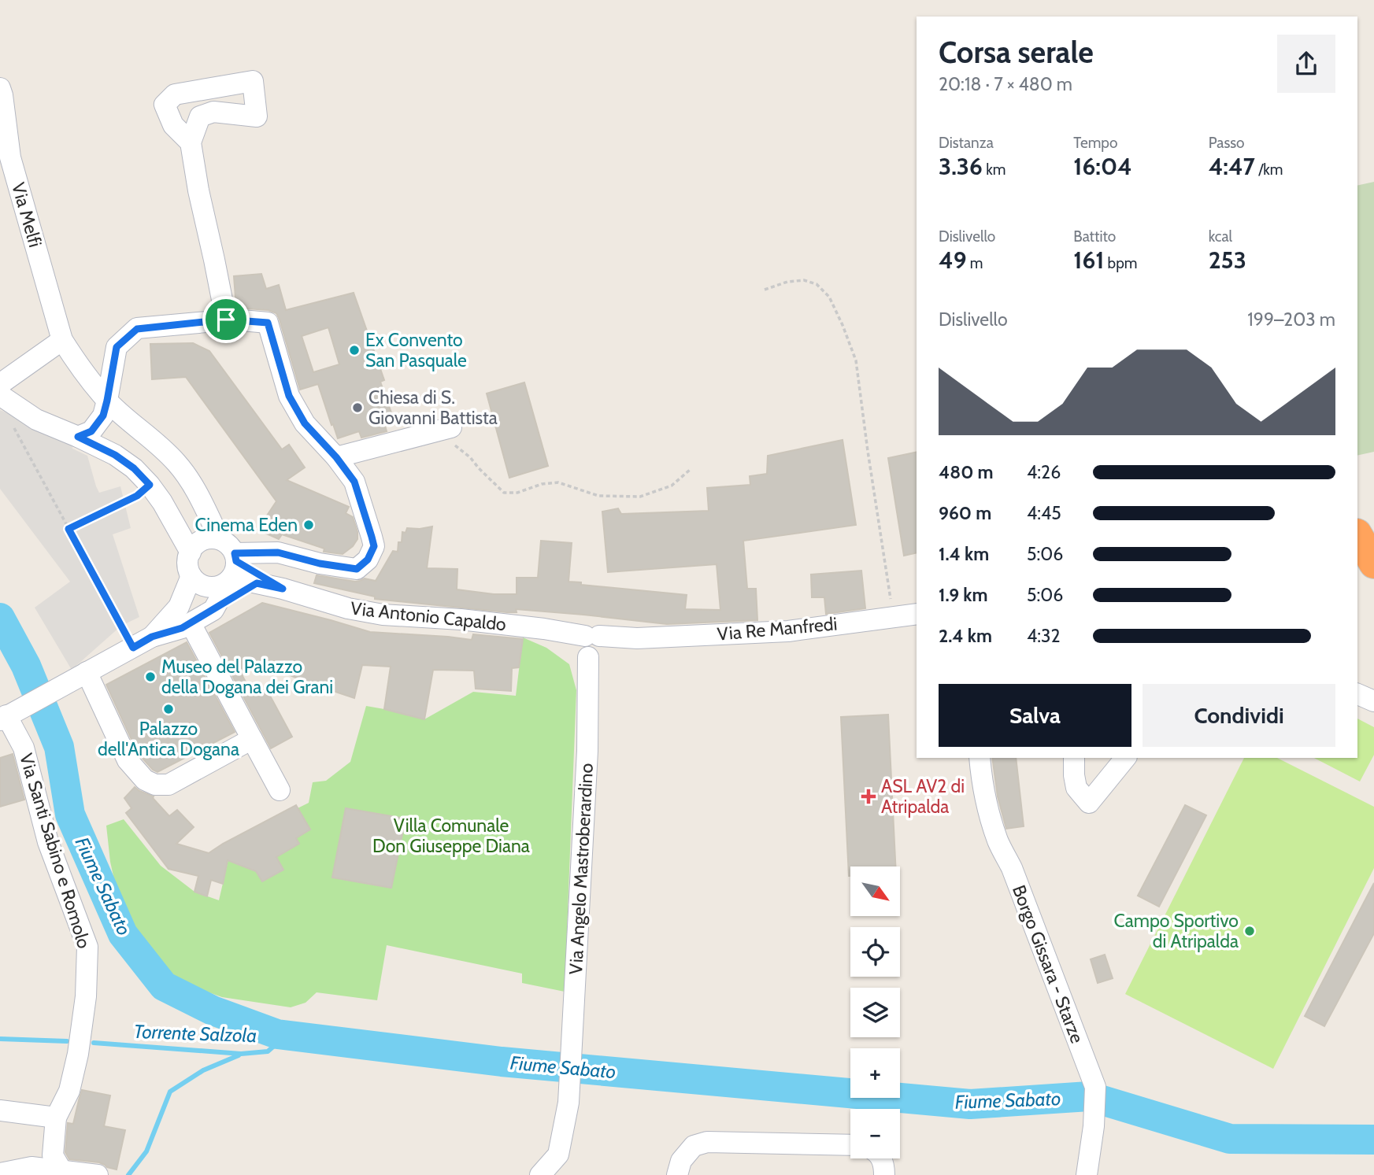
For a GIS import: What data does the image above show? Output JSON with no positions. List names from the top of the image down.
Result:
{
  "streets": {
    "street": [
      "Via Melfi",
      "Via Antonio Capaldo",
      "Via Re Manfredi",
      "Via Santi Sabino e Romolo",
      "Via Angelo Mastroberardino",
      "Borgo Gissara - Starze"
    ]
  },
  "crossings": [
    ["Via Antonio Capaldo", "Via Re Manfredi"],
    ["Via Antonio Capaldo", "Via Angelo Mastroberardino"],
    ["Via Re Manfredi", "Via Angelo Mastroberardino"]
  ],
  "water": ["Fiume Sabato", "Torrente Salzola"],
  "parks": ["Villa Comunale Don Giuseppe Diana"],
  "places": {
    "other": [
      "Ex Convento San Pasquale",
      "Chiesa di S. Giovanni Battista",
      "Cinema Eden",
      "Museo del Palazzo della Dogana dei Grani",
      "Palazzo dell'Antica Dogana",
      "Campo Sportivo di Atripalda"
    ],
    "health": ["ASL AV2 di Atripalda"]
  },
  "north": "bottom right",
  "page": {
    "heading": ["Corsa serale", "20:18 · 7 × 480 m"],
    "stats": [
      ["Distanza", "3.36 km"],
      ["Tempo", "16:04"],
      ["Passo", "4:47 /km"],
      ["Dislivello", "49 m"],
      ["Battito", "161 bpm"],
      ["kcal", "253"]
    ],
    "chart": ["Dislivello", "199–203 m"],
    "list": [
      {
        "name": "480 m",
        "note": "4:26"
      },
      {
        "name": "960 m",
        "note": "4:45"
      },
      {
        "name": "1.4 km",
        "note": "5:06"
      },
      {
        "name": "1.9 km",
        "note": "5:06"
      },
      {
        "name": "2.4 km",
        "note": "4:32"
      }
    ],
    "buttons": ["Salva", "Condividi"],
    "map_buttons": ["+", "−"]
  }
}
